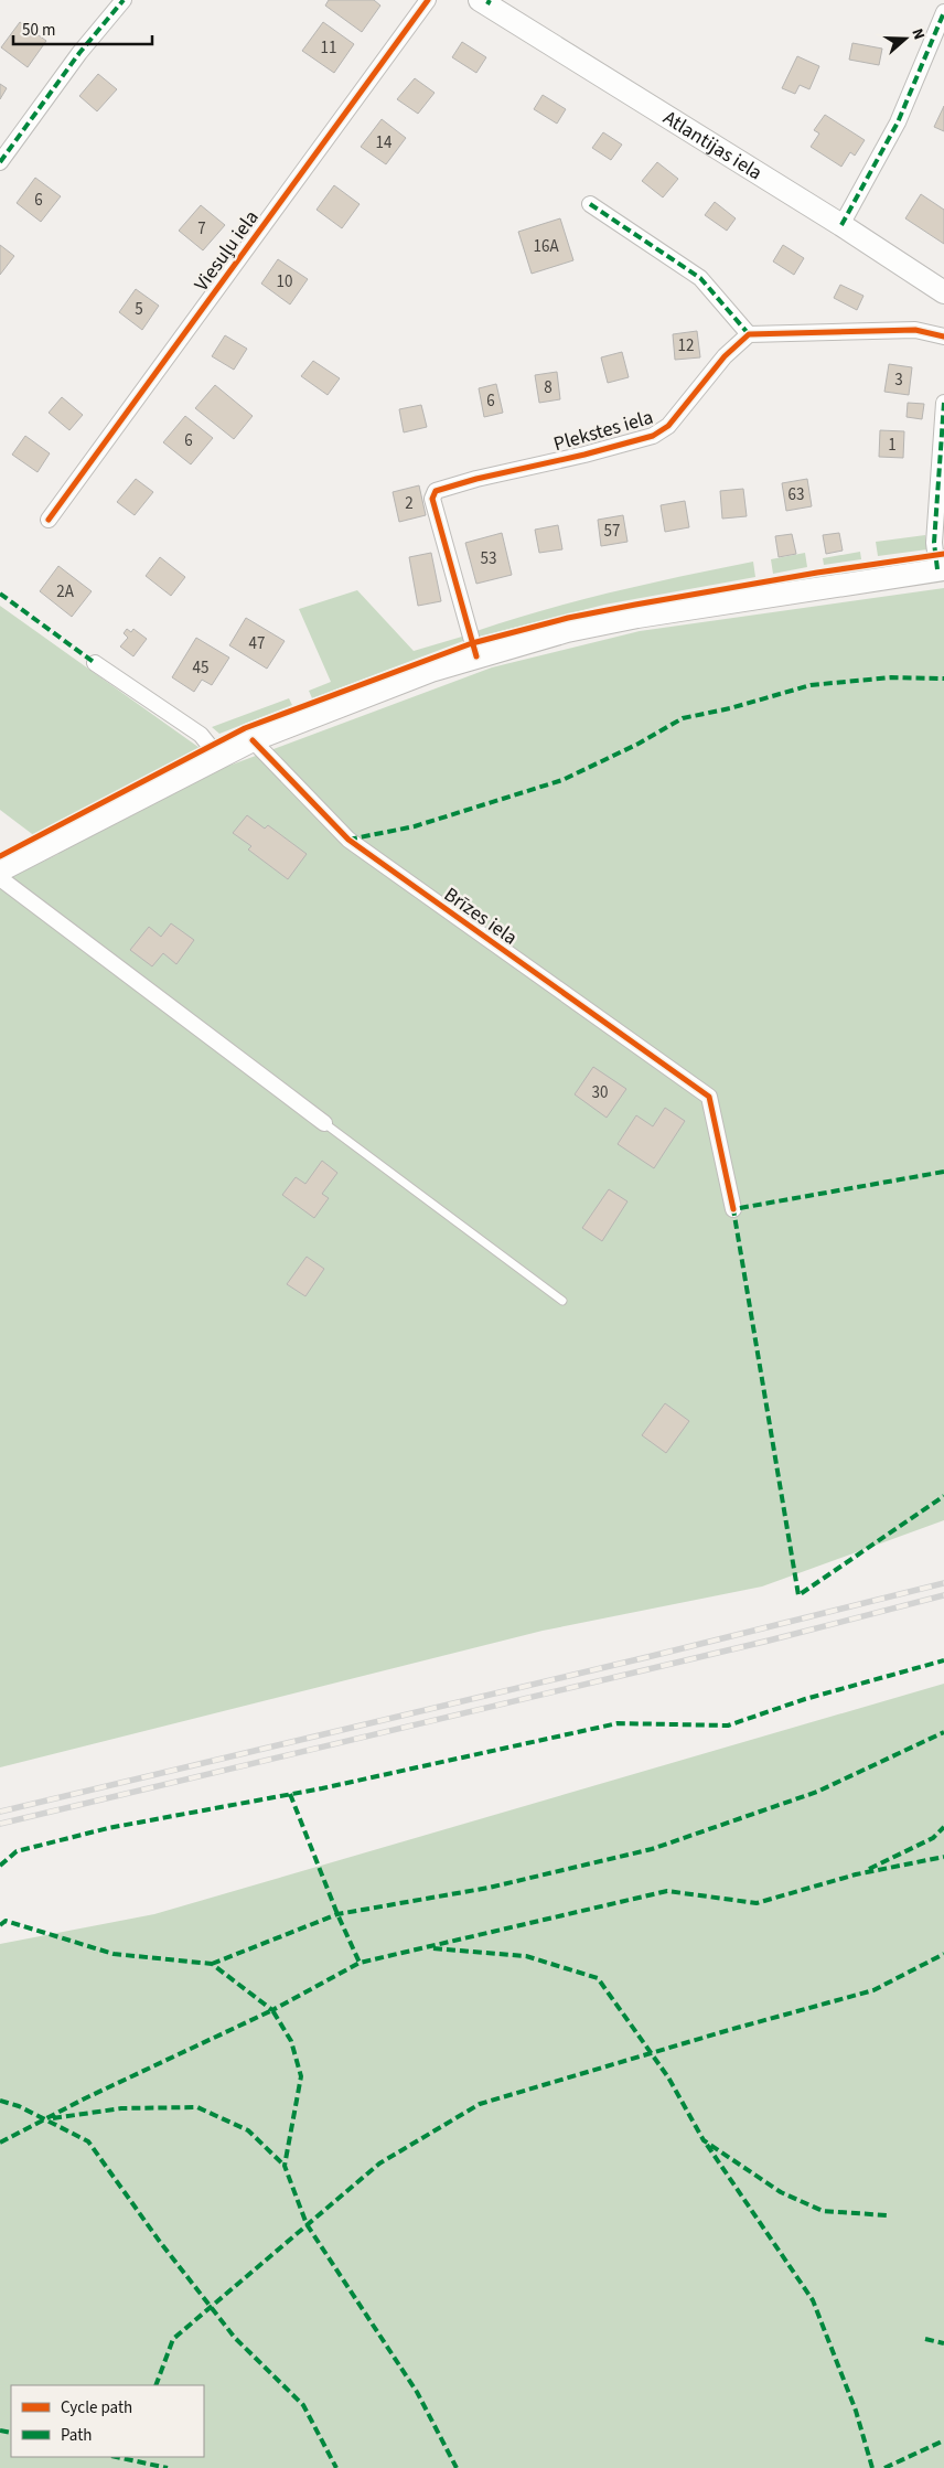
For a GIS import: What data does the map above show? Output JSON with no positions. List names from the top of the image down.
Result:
{
  "streets": {
    "main road": ["Atlantijas iela"],
    "street": ["Viesuļu iela", "Plekstes iela", "Brīzes iela"]
  },
  "house_numbers": [
    "11",
    "14",
    "6",
    "7",
    "16A",
    "10",
    "5",
    "12",
    "3",
    "8",
    "6",
    "6",
    "1",
    "63",
    "2",
    "57",
    "53",
    "2A",
    "47",
    "45",
    "30"
  ],
  "legend": ["Cycle path", "Path"],
  "scale_bar": "50 m",
  "north": "right"
}
